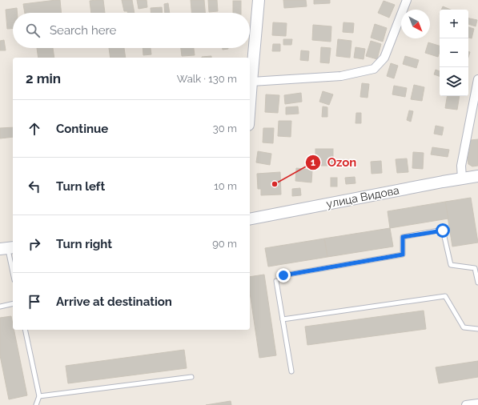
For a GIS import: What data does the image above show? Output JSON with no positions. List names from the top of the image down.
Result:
{
  "streets": {
    "street": ["улица Видова"]
  },
  "places": ["Ozon"],
  "north": "bottom right",
  "page": {
    "map_buttons": ["+", "−"],
    "search": "Search here",
    "heading": ["2 min", "Walk · 130 m"],
    "list": [
      ["Continue", "30 m"],
      ["Turn left", "10 m"],
      ["Turn right", "90 m"],
      "Arrive at destination"
    ]
  }
}
